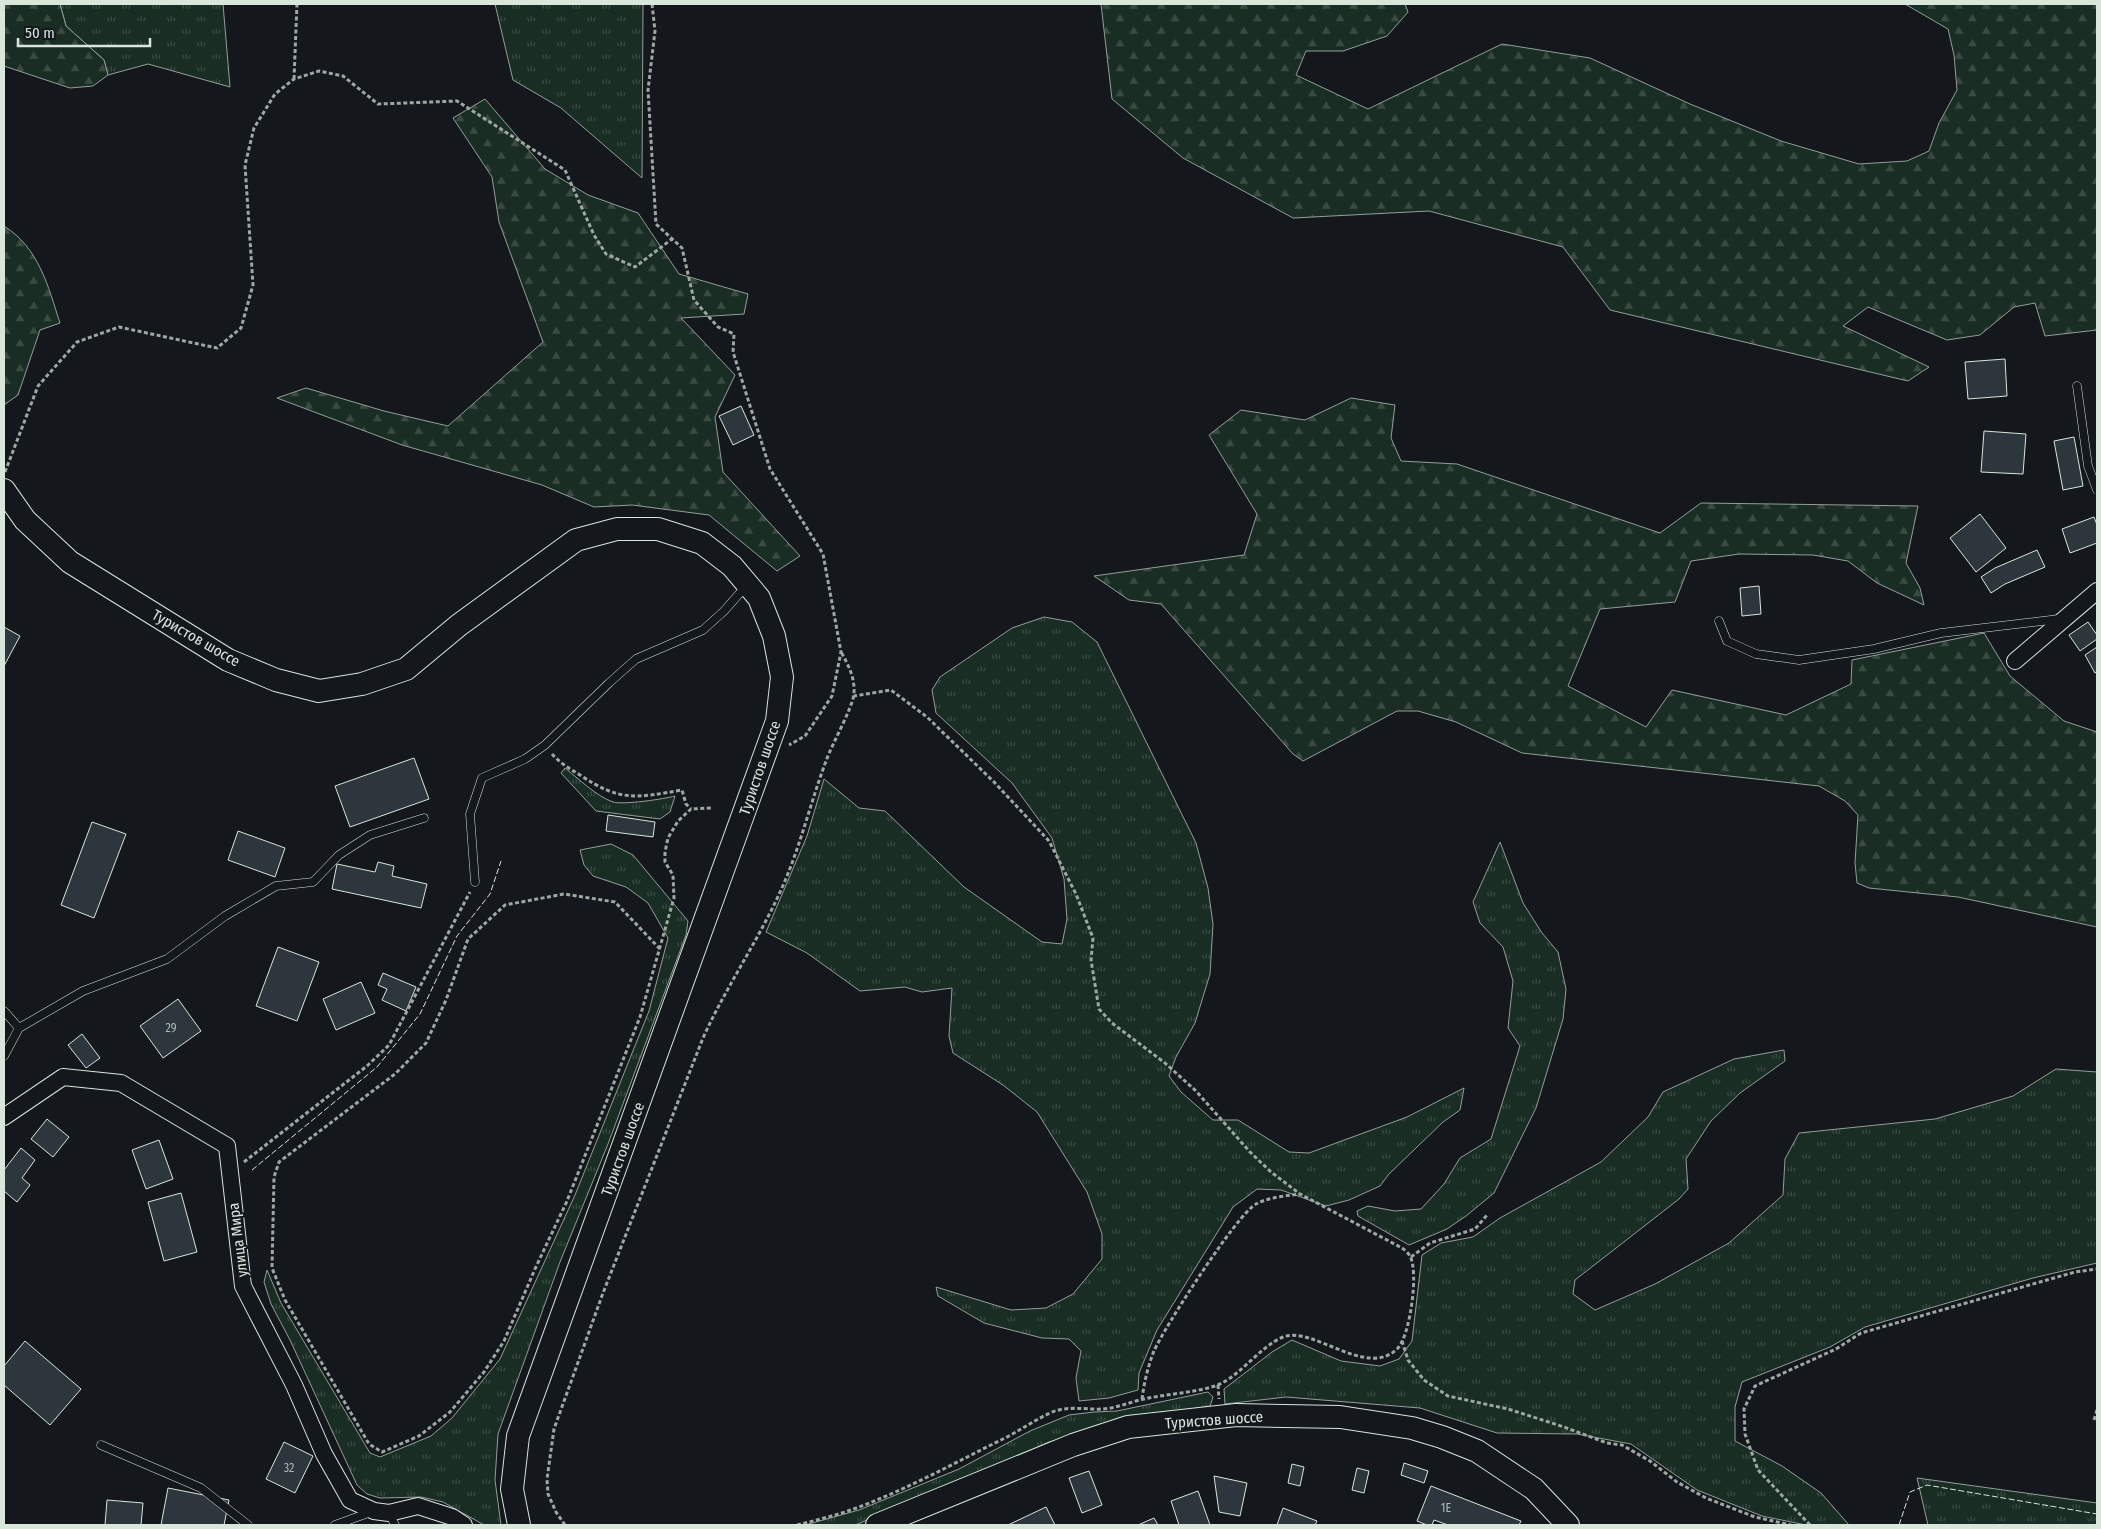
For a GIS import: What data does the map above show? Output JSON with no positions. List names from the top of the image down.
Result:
{
  "streets": {
    "main road": ["Туристов шоссе"],
    "street": ["улица Мира"]
  },
  "house_numbers": ["29", "32", "1Е"],
  "scale_bar": "50 m"
}
